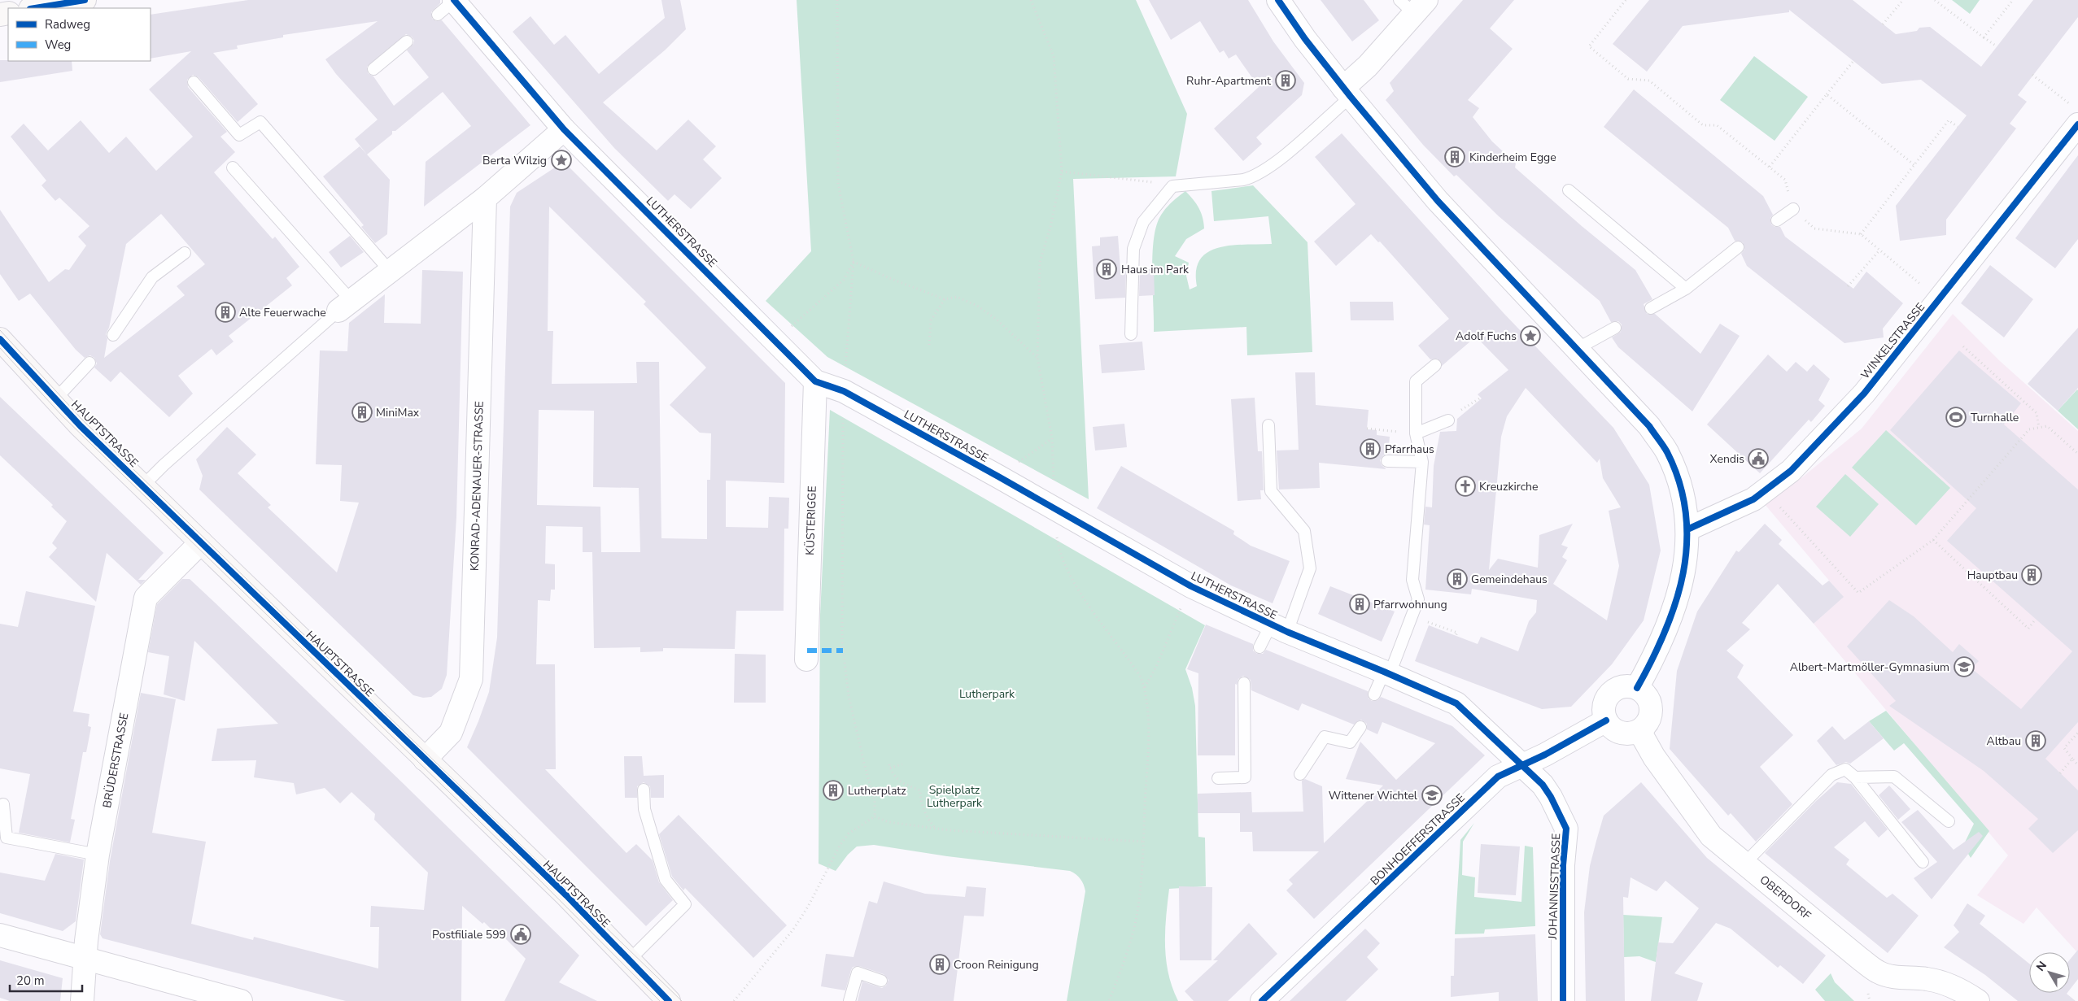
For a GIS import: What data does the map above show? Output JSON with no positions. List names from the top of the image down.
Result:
{
  "streets": {
    "main road": ["HAUPTSTRASSE"],
    "street": [
      "LUTHERSTRASSE",
      "WINKELSTRASSE",
      "KONRAD-ADENAUER-STRASSE",
      "KÜSTERIGGE",
      "BRÜDERSTRASSE",
      "BONHOEFFERSTRASSE",
      "JOHANNISSTRASSE",
      "OBERDORF"
    ]
  },
  "crossings": [
    ["LUTHERSTRASSE", "KÜSTERIGGE"],
    ["LUTHERSTRASSE", "BONHOEFFERSTRASSE"],
    ["LUTHERSTRASSE", "JOHANNISSTRASSE"],
    ["HAUPTSTRASSE", "KONRAD-ADENAUER-STRASSE"],
    ["HAUPTSTRASSE", "BRÜDERSTRASSE"],
    ["BONHOEFFERSTRASSE", "JOHANNISSTRASSE"],
    ["BONHOEFFERSTRASSE", "OBERDORF"]
  ],
  "parks": ["Lutherpark", "Spielplatz Lutherpark"],
  "places": {
    "building": [
      "Ruhr-Apartment",
      "Kinderheim Egge",
      "Haus im Park",
      "Alte Feuerwache",
      "MiniMax",
      "Pfarrhaus",
      "Hauptbau",
      "Gemeindehaus",
      "Pfarrwohnung",
      "Altbau",
      "Lutherplatz",
      "Croon Reinigung"
    ],
    "place": ["Berta Wilzig", "Adolf Fuchs"],
    "sports": ["Turnhalle"],
    "public building": ["Xendis", "Postfiliale 599"],
    "church": ["Kreuzkirche"],
    "school or university": ["Albert-Martmöller-Gymnasium", "Wittener Wichtel"]
  },
  "legend": ["Radweg", "Weg"],
  "scale_bar": "20 m",
  "north": "top left"
}
